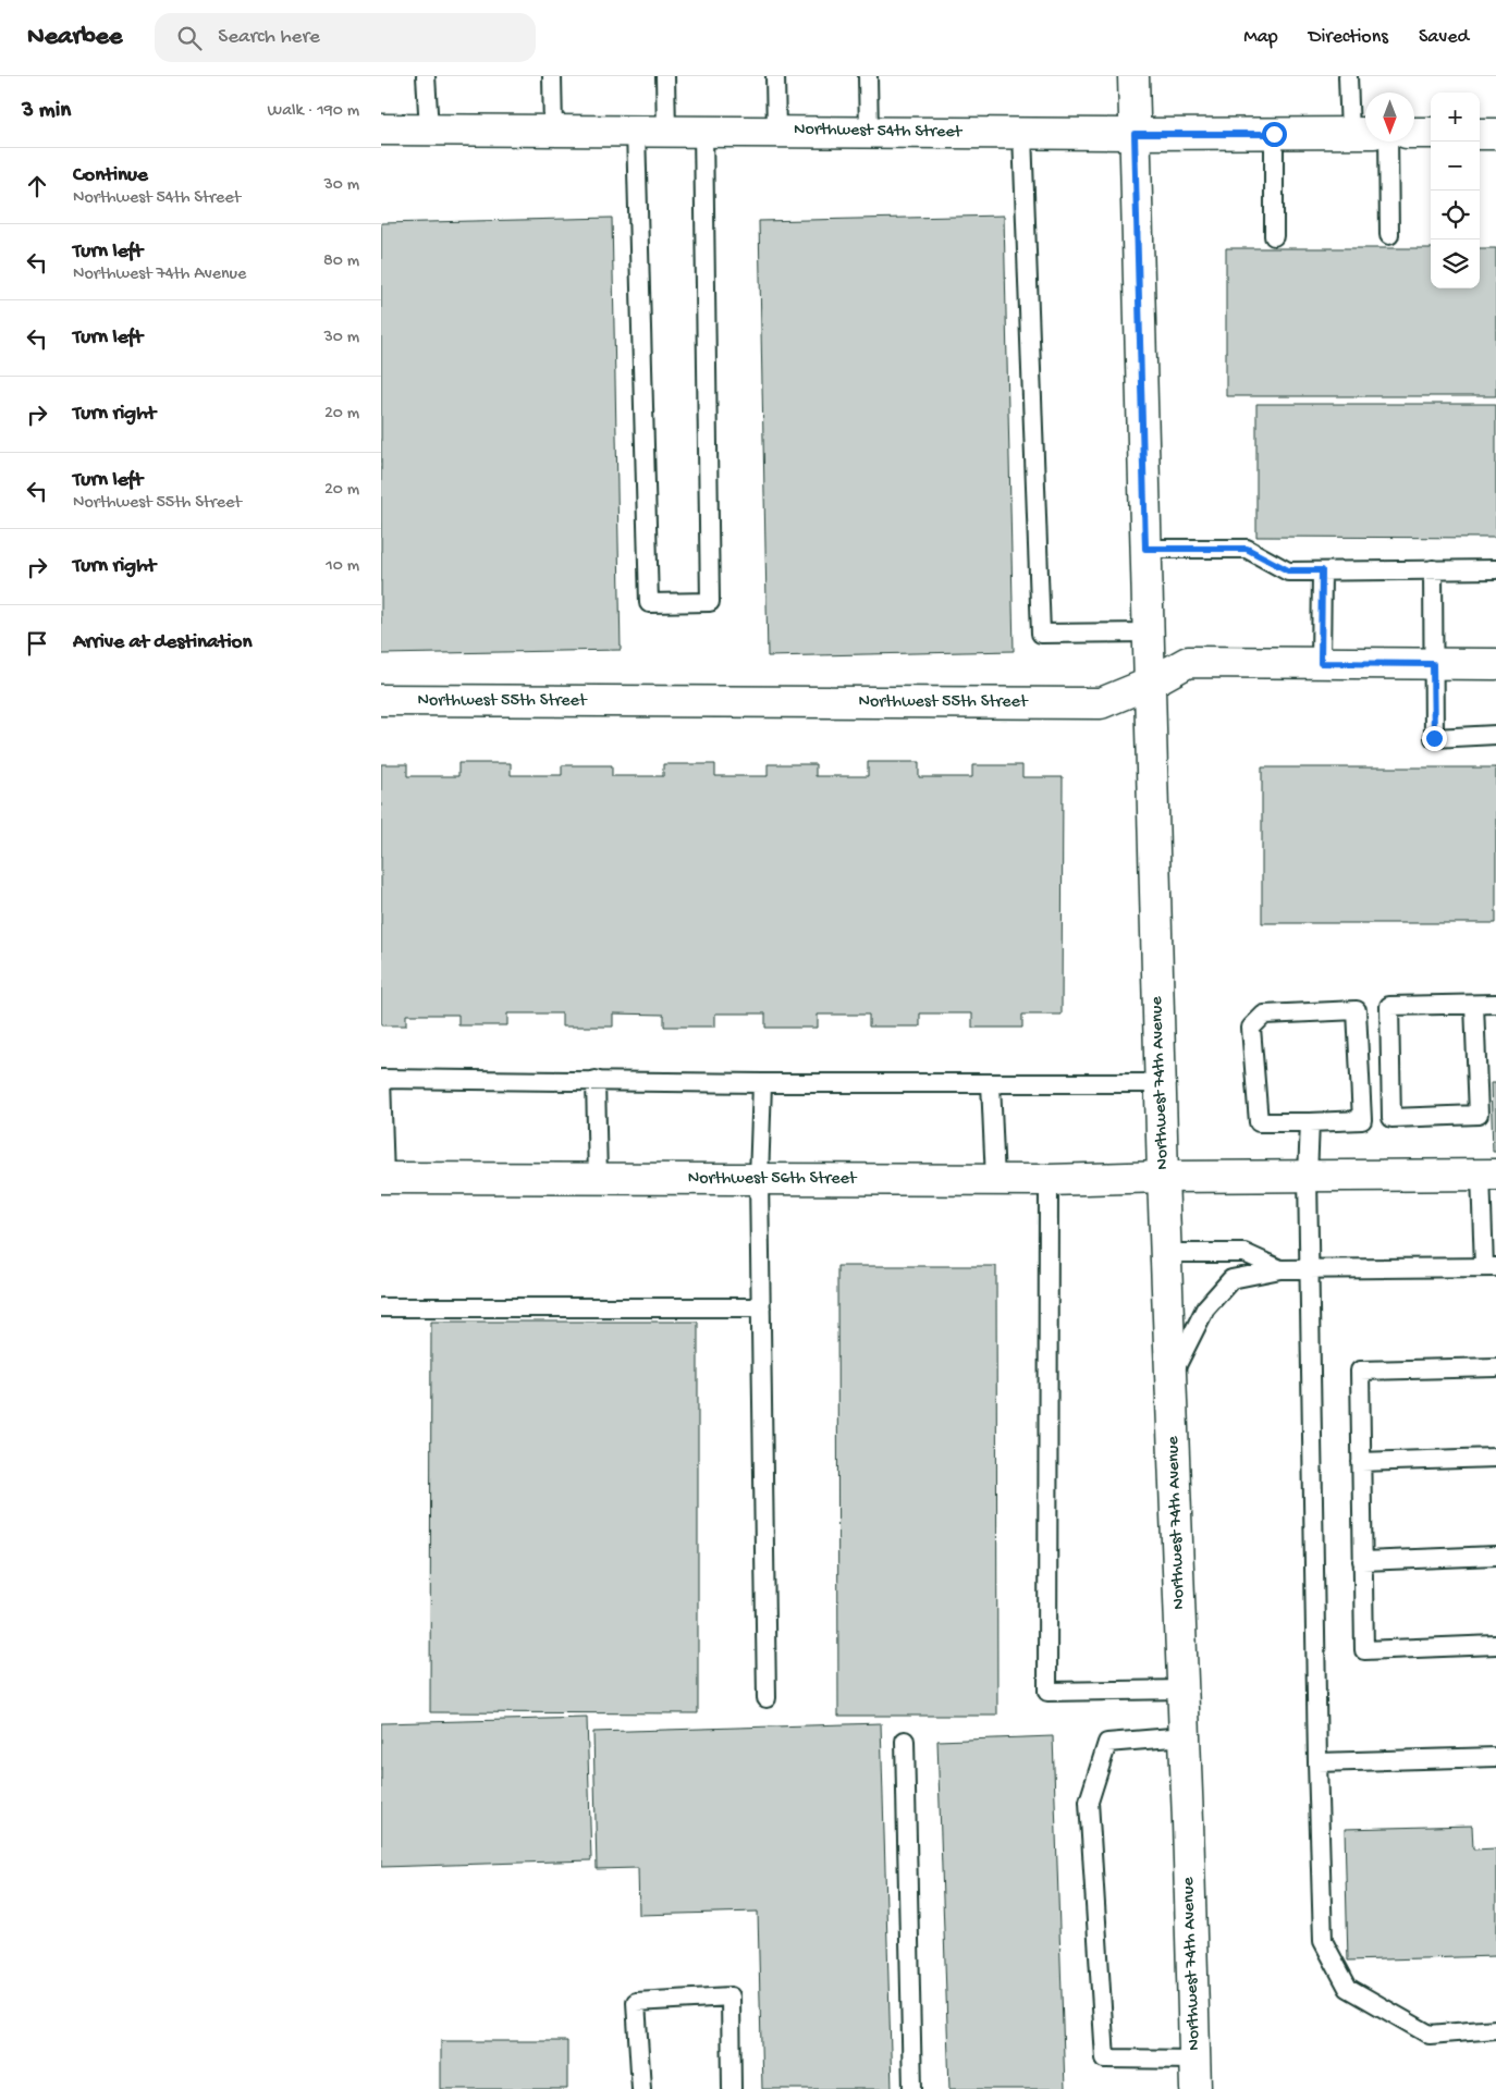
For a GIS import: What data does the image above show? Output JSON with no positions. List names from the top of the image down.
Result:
{
  "streets": {
    "street": [
      "Northwest 54th Street",
      "Northwest 55th Street",
      "Northwest 74th Avenue",
      "Northwest 56th Street"
    ]
  },
  "crossings": [
    ["Northwest 54th Street", "Northwest 74th Avenue"],
    ["Northwest 55th Street", "Northwest 74th Avenue"],
    ["Northwest 74th Avenue", "Northwest 56th Street"]
  ],
  "north": "bottom",
  "page": {
    "header": "Nearbee",
    "search": "Search here",
    "nav": ["Map", "Directions", "Saved"],
    "heading": ["3 min", "Walk · 190 m"],
    "map_buttons": ["+", "−"],
    "list": [
      ["Continue", "Northwest 54th Street", "30 m"],
      ["Turn left", "Northwest 74th Avenue", "80 m"],
      ["Turn left", "30 m"],
      ["Turn right", "20 m"],
      ["Turn left", "Northwest 55th Street", "20 m"],
      ["Turn right", "10 m"],
      "Arrive at destination"
    ]
  }
}
